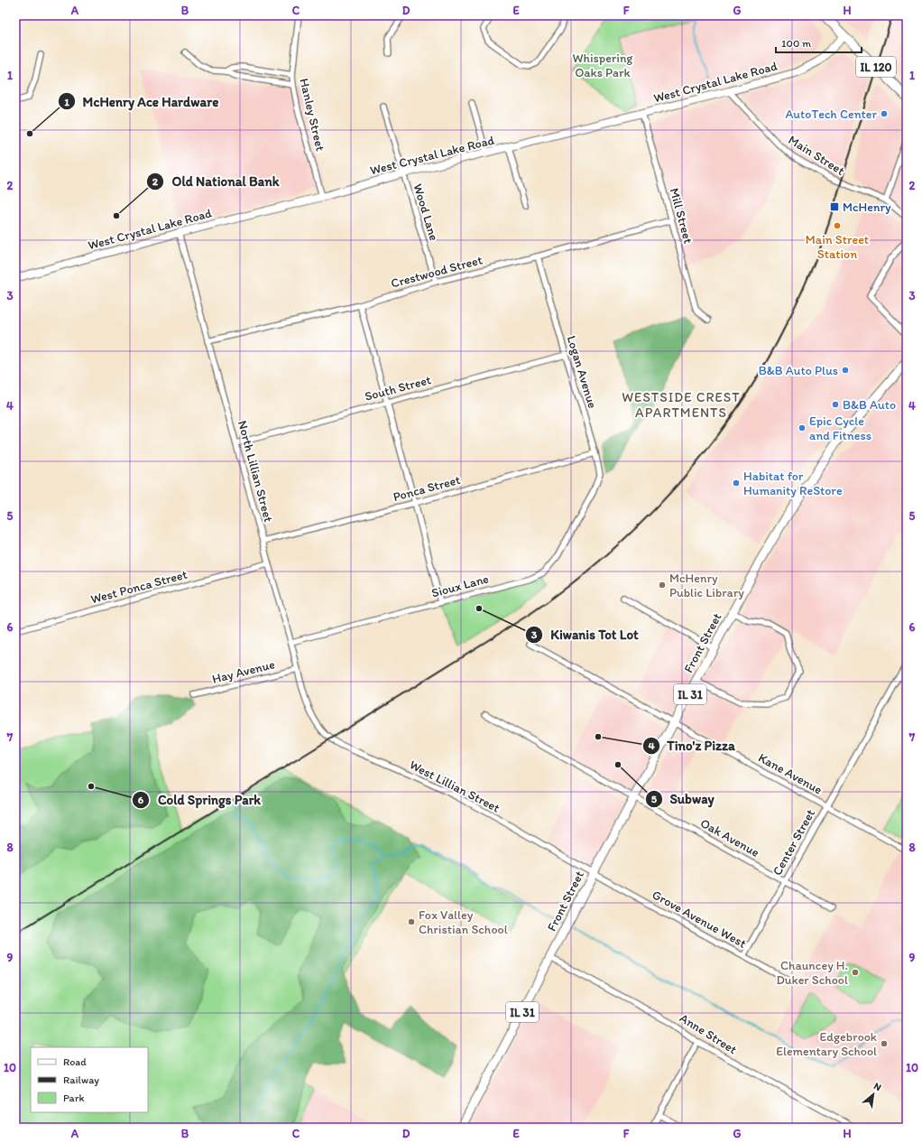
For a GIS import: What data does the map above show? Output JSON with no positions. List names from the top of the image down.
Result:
{
  "streets": {
    "main road": ["IL 120", "Front Street", "IL 31"],
    "street": [
      "West Crystal Lake Road",
      "Hanley Street",
      "Main Street",
      "Wood Lane",
      "Mill Street",
      "Crestwood Street",
      "Logan Avenue",
      "South Street",
      "North Lillian Street",
      "Ponca Street",
      "Sioux Lane",
      "West Ponca Street",
      "Hay Avenue",
      "Kane Avenue",
      "West Lillian Street",
      "Oak Avenue",
      "Center Street",
      "Grove Avenue West",
      "Anne Street"
    ]
  },
  "crossings": [
    ["IL 120", "West Crystal Lake Road"],
    ["West Crystal Lake Road", "Hanley Street"],
    ["West Crystal Lake Road", "Main Street"],
    ["West Crystal Lake Road", "Wood Lane"],
    ["West Crystal Lake Road", "Mill Street"],
    ["West Crystal Lake Road", "North Lillian Street"],
    ["Wood Lane", "Crestwood Street"],
    ["Mill Street", "Crestwood Street"],
    ["Crestwood Street", "Logan Avenue"],
    ["Crestwood Street", "North Lillian Street"],
    ["Logan Avenue", "South Street"],
    ["Logan Avenue", "Ponca Street"],
    ["Logan Avenue", "Sioux Lane"],
    ["South Street", "North Lillian Street"],
    ["North Lillian Street", "Ponca Street"],
    ["North Lillian Street", "Sioux Lane"],
    ["North Lillian Street", "West Ponca Street"],
    ["North Lillian Street", "Hay Avenue"],
    ["North Lillian Street", "West Lillian Street"],
    ["Front Street", "Kane Avenue"],
    ["Front Street", "West Lillian Street"],
    ["Front Street", "Oak Avenue"],
    ["Front Street", "Grove Avenue West"],
    ["Front Street", "Anne Street"],
    ["Kane Avenue", "Center Street"],
    ["West Lillian Street", "Grove Avenue West"],
    ["Oak Avenue", "Center Street"],
    ["Center Street", "Grove Avenue West"]
  ],
  "districts": ["WESTSIDE CREST APARTMENTS"],
  "parks": ["Whispering Oaks Park"],
  "places": {
    "other": [
      "AutoTech Center",
      "McHenry Ace Hardware",
      "Old National Bank",
      "Main Street Station",
      "B&B Auto Plus",
      "B&B Auto",
      "Epic Cycle and Fitness",
      "Habitat for Humanity ReStore",
      "McHenry Public Library",
      "Kiwanis Tot Lot",
      "Tino'z Pizza",
      "Subway",
      "Cold Springs Park",
      "Fox Valley Christian School",
      "Chauncey H. Duker School",
      "Edgebrook Elementary School"
    ],
    "transit": ["McHenry"]
  },
  "legend": ["Road", "Railway", "Park"],
  "scale_bar": "100 m",
  "north": "top right",
  "grid": {
    "columns": [
      "A",
      "B",
      "C",
      "D",
      "E",
      "F",
      "G",
      "H"
    ],
    "rows": [
      "1",
      "2",
      "3",
      "4",
      "5",
      "6",
      "7",
      "8",
      "9",
      "10"
    ]
  }
}
